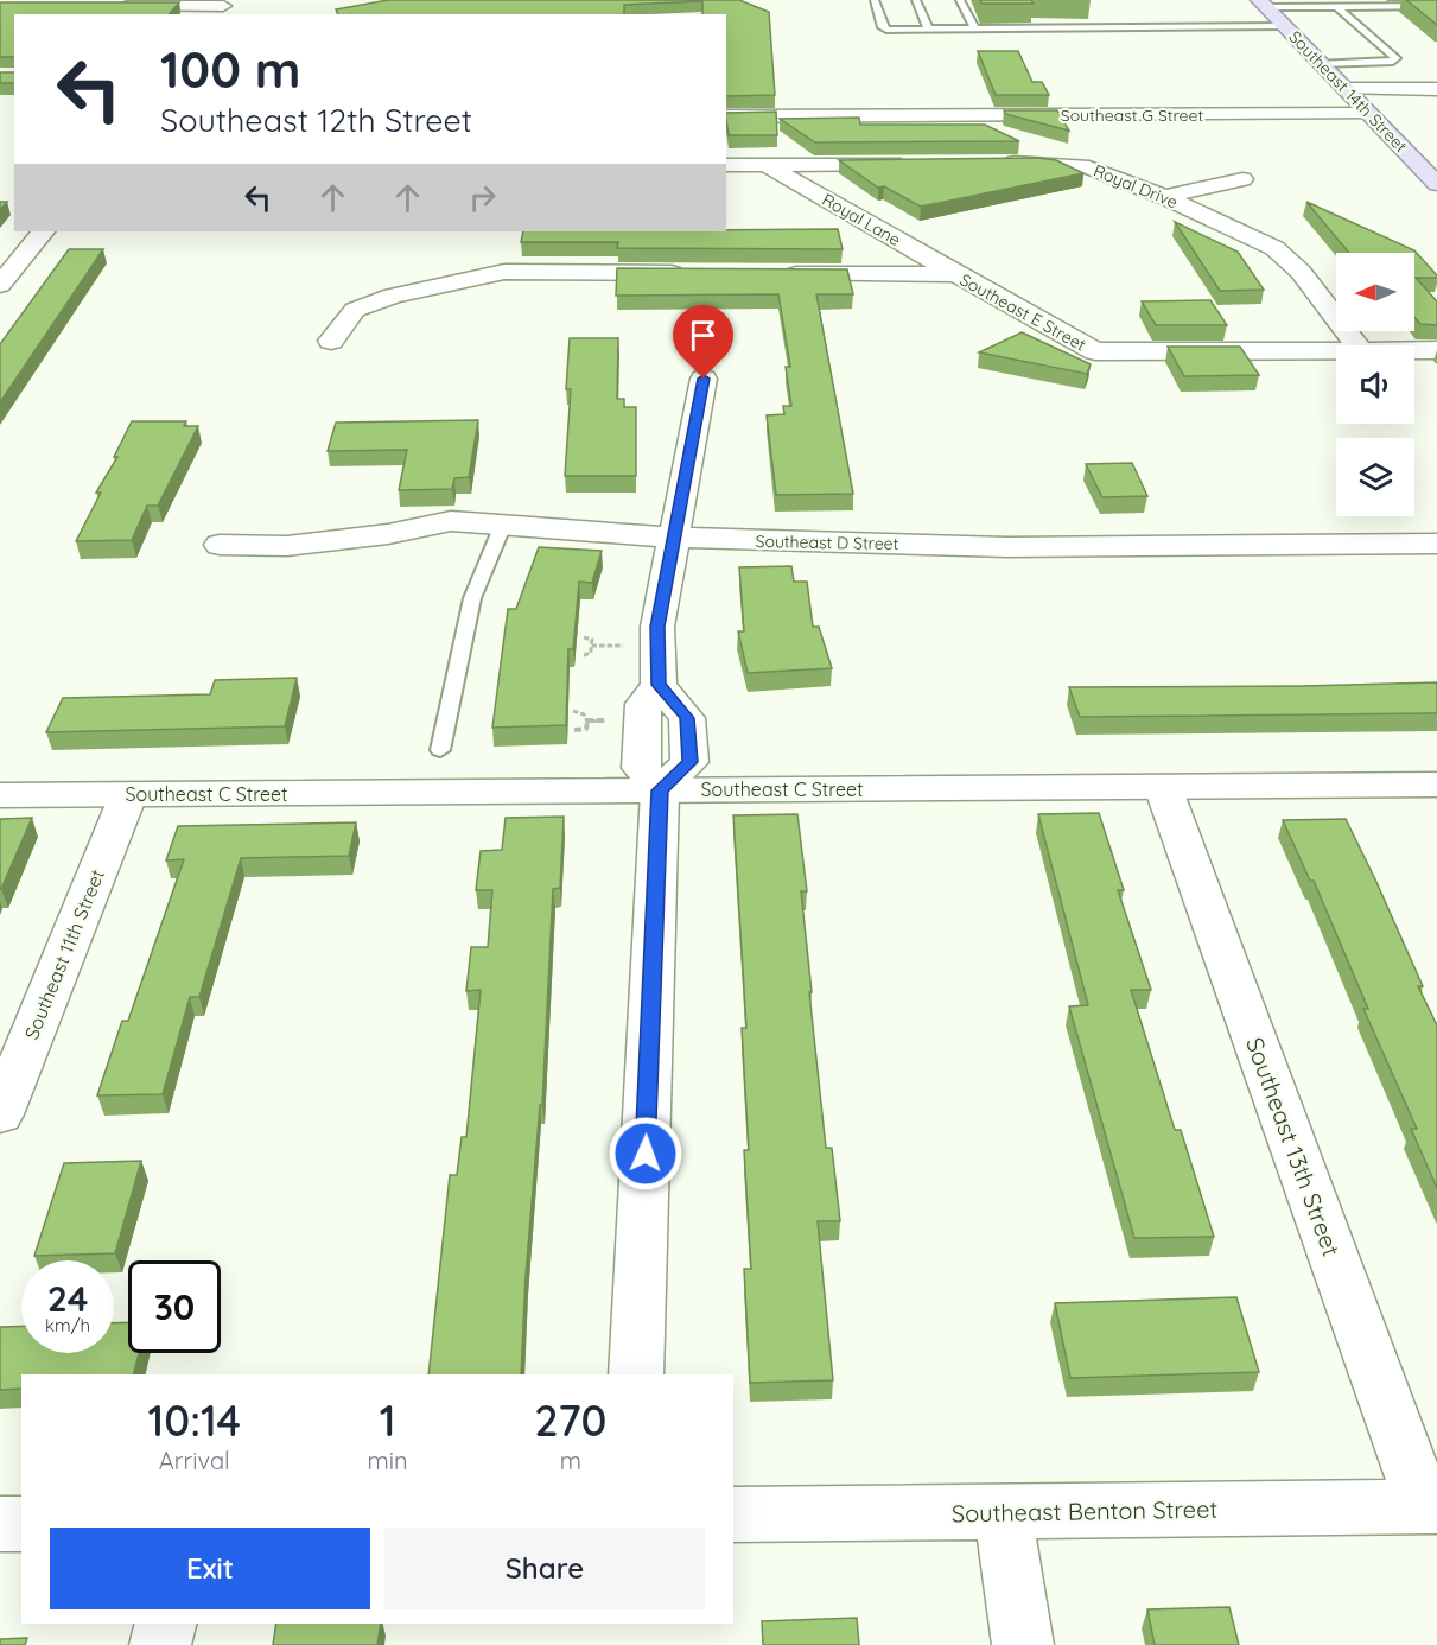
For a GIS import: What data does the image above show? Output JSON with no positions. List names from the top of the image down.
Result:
{
  "streets": {
    "main road": ["Southeast 14th Street"],
    "street": [
      "Southeast G Street",
      "Royal Drive",
      "Royal Lane",
      "Southeast E Street",
      "Southeast D Street",
      "Southeast C Street",
      "Southeast 11th Street",
      "Southeast 13th Street",
      "Southeast Benton Street"
    ]
  },
  "crossings": [
    ["Southeast 14th Street", "Southeast G Street"],
    ["Royal Lane", "Southeast E Street"],
    ["Southeast C Street", "Southeast 11th Street"],
    ["Southeast C Street", "Southeast 13th Street"],
    ["Southeast 13th Street", "Southeast Benton Street"]
  ],
  "north": "left",
  "page": {
    "turn": ["100 m", "Southeast 12th Street"],
    "speed": "24 km/h",
    "limit": "30",
    "eta": [
      "10:14",
      "Arrival",
      "1",
      "min",
      "270",
      "m"
    ],
    "buttons": ["Exit", "Share"]
  }
}
